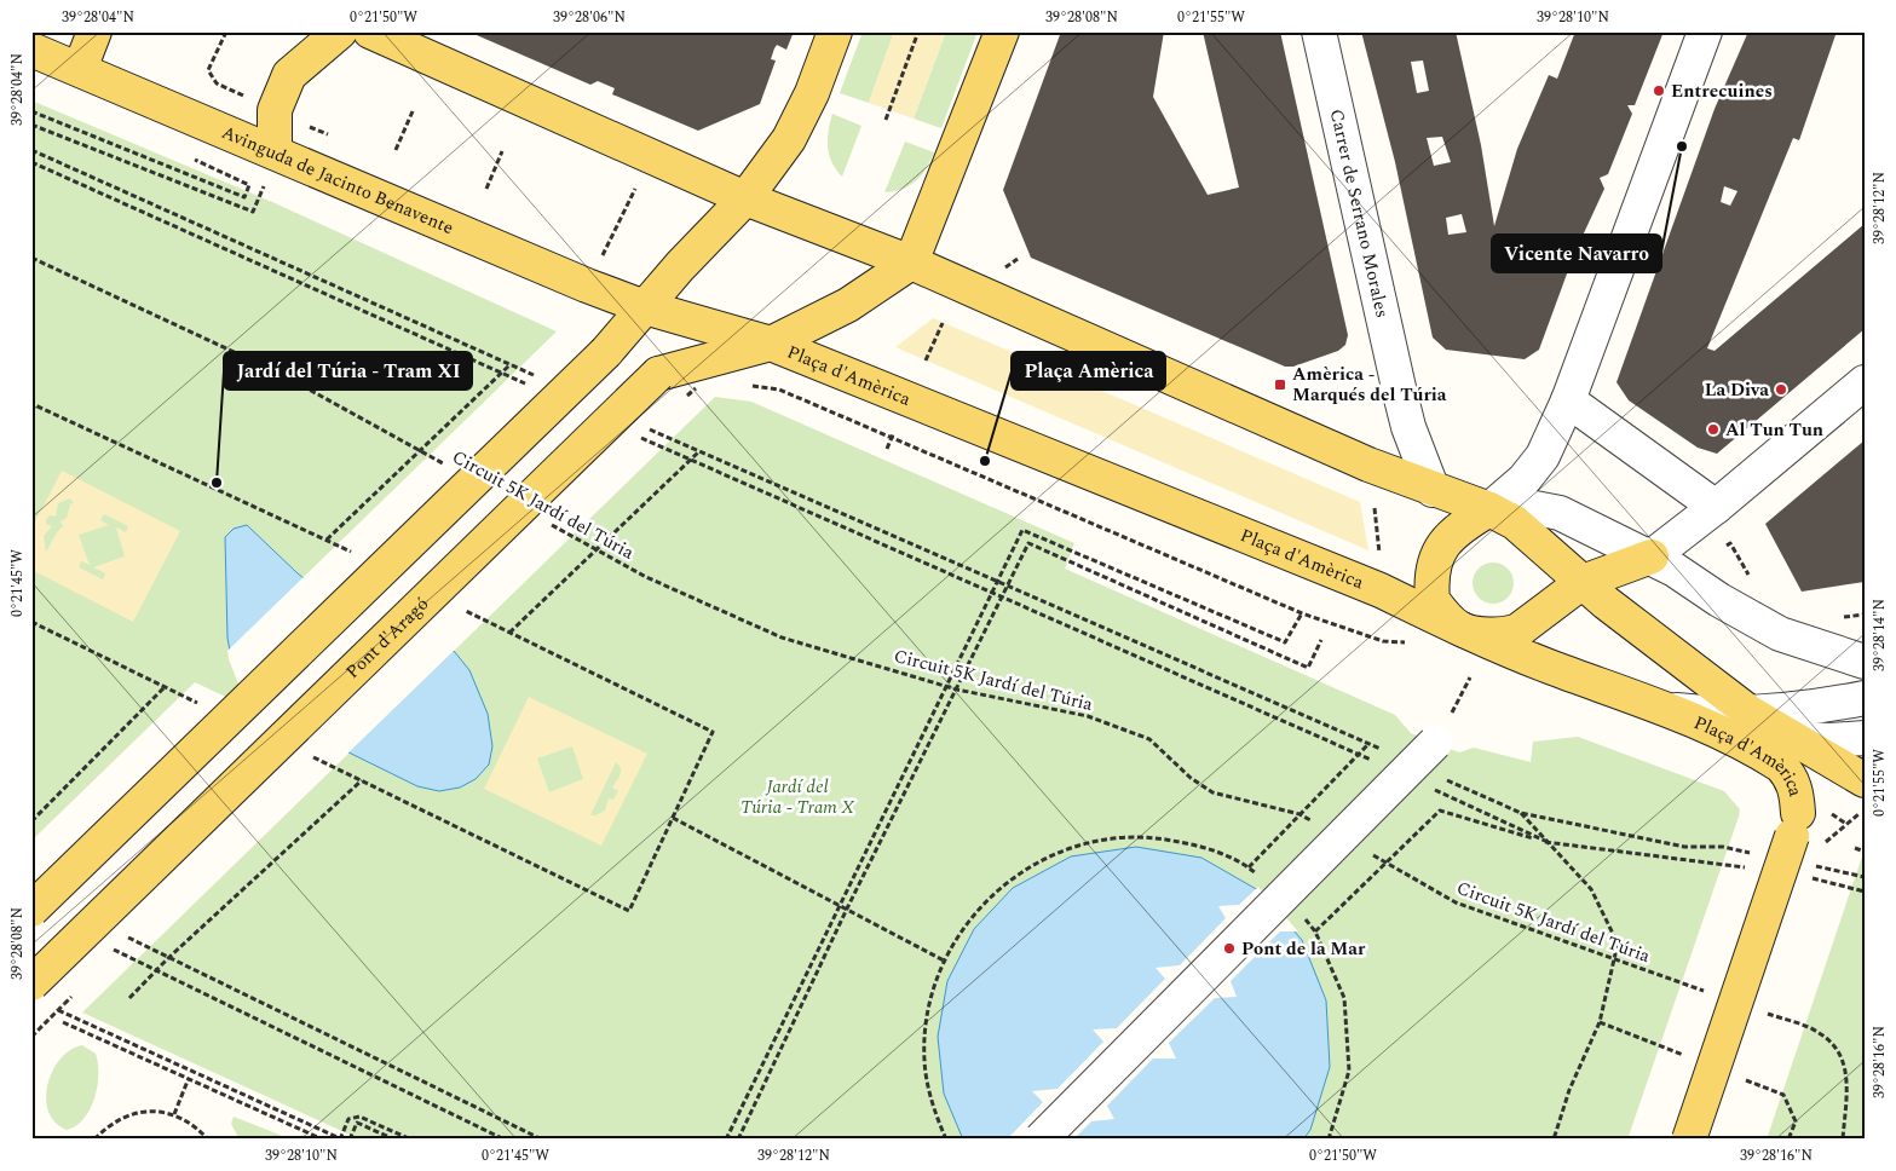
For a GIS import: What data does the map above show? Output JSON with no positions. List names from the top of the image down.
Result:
{
  "streets": {
    "main road": ["Avinguda de Jacinto Benavente", "Plaça d'Amèrica", "Pont d'Aragó"],
    "street": ["Carrer de Serrano Morales"],
    "path": ["Circuit 5K Jardí del Túria"]
  },
  "crossings": [
    ["Avinguda de Jacinto Benavente", "Plaça d'Amèrica"],
    ["Plaça d'Amèrica", "Pont d'Aragó"]
  ],
  "parks": ["Jardí del Túria - Tram X"],
  "places": {
    "other": [
      "Entrecuines",
      "Vicente Navarro",
      "La Diva",
      "Al Tun Tun",
      "Plaça Amèrica",
      "Jardí del Túria - Tram XI",
      "Pont de la Mar"
    ],
    "transit": ["Amèrica - Marqués del Túria"]
  },
  "coordinates": [
    "39°28'04\"N",
    "0°21'50\"W",
    "39°28'06\"N",
    "39°28'08\"N",
    "0°21'55\"W",
    "39°28'10\"N",
    "39°28'12\"N",
    "0°21'45\"W",
    "39°28'14\"N",
    "39°28'16\"N"
  ]
}
